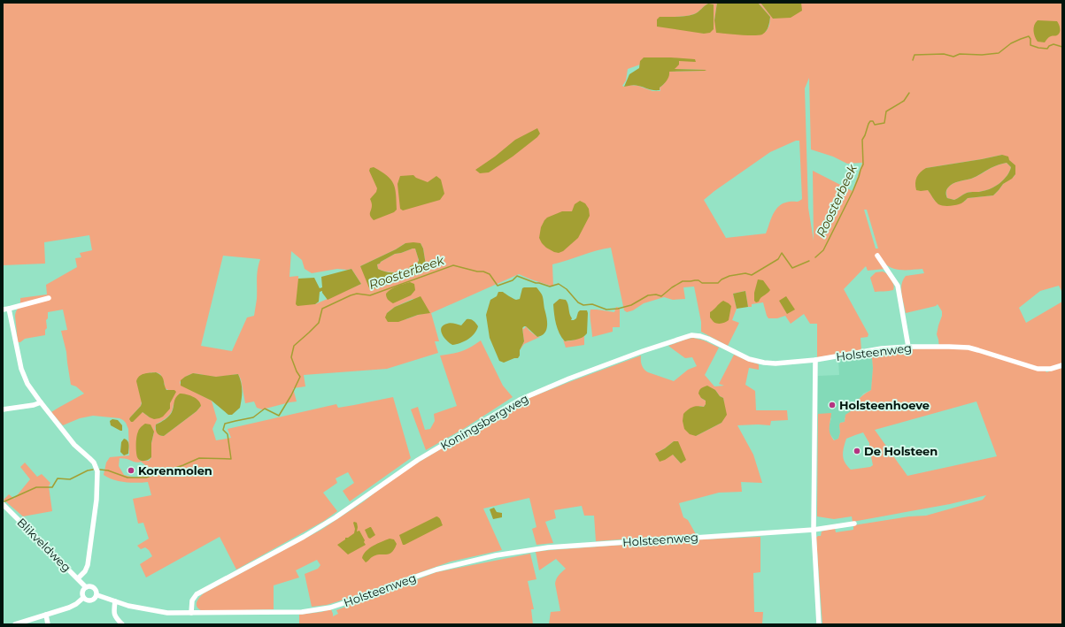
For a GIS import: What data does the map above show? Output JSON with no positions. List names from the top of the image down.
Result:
{
  "streets": {
    "street": ["Holsteenweg", "Koningsbergweg", "Blikveldweg"]
  },
  "crossings": [
    ["Holsteenweg", "Koningsbergweg"],
    ["Holsteenweg", "Blikveldweg"]
  ],
  "water": ["Roosterbeek"],
  "places": ["Holsteenhoeve", "De Holsteen", "Korenmolen"]
}
